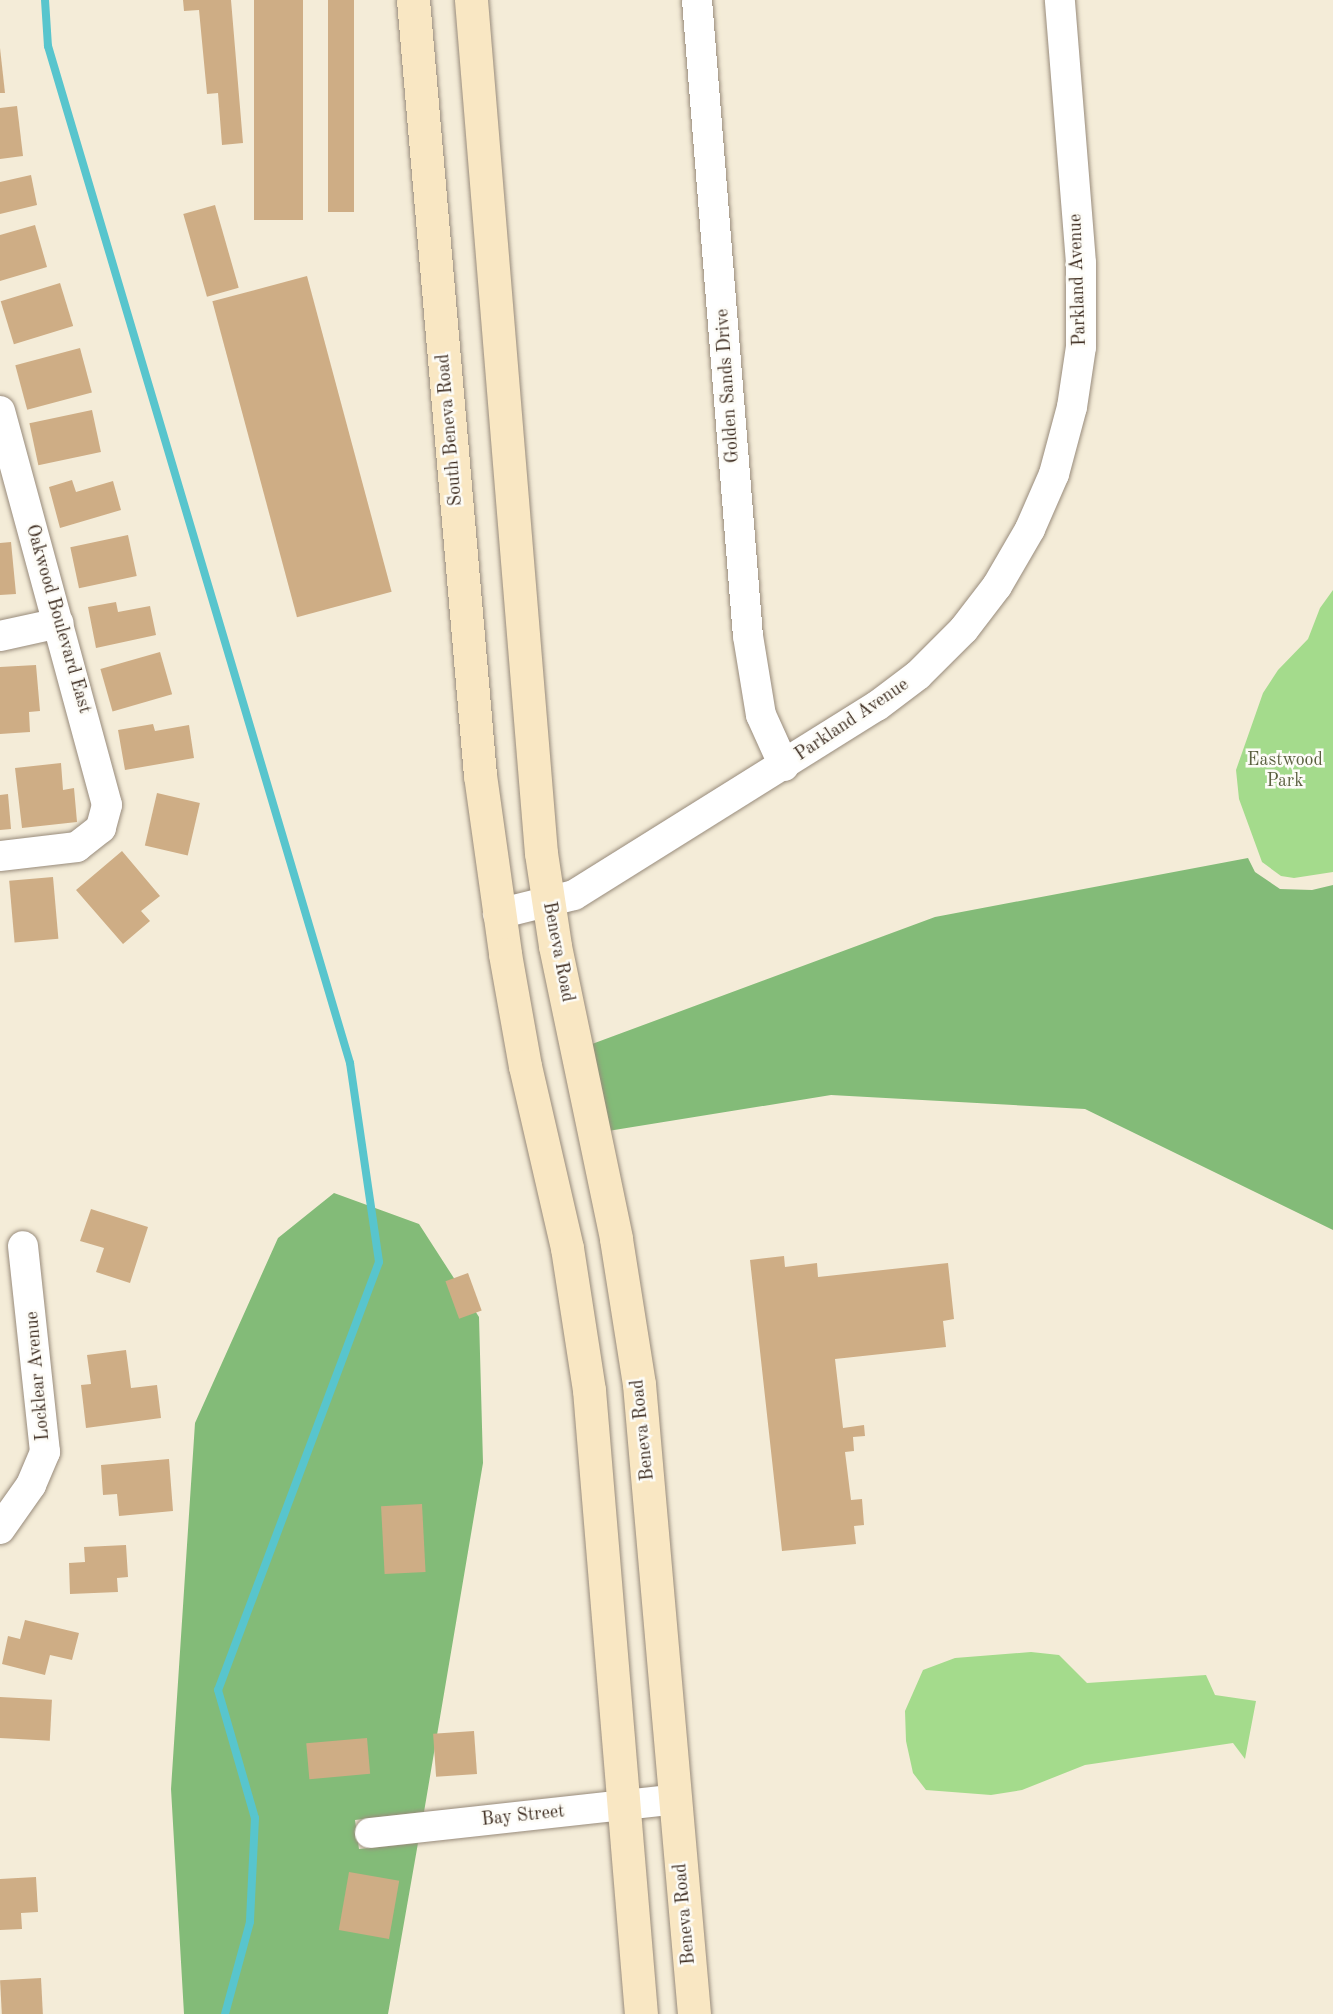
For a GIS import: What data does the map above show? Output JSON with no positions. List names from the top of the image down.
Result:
{
  "streets": {
    "main road": ["South Beneva Road", "Beneva Road"],
    "street": [
      "Parkland Avenue",
      "Golden Sands Drive",
      "Oakwood Boulevard East",
      "Locklear Avenue",
      "Bay Street"
    ]
  },
  "crossings": [
    ["Parkland Avenue", "Golden Sands Drive"],
    ["Parkland Avenue", "South Beneva Road"],
    ["Parkland Avenue", "Beneva Road"],
    ["Beneva Road", "Bay Street"]
  ],
  "parks": ["Eastwood Park"]
}
